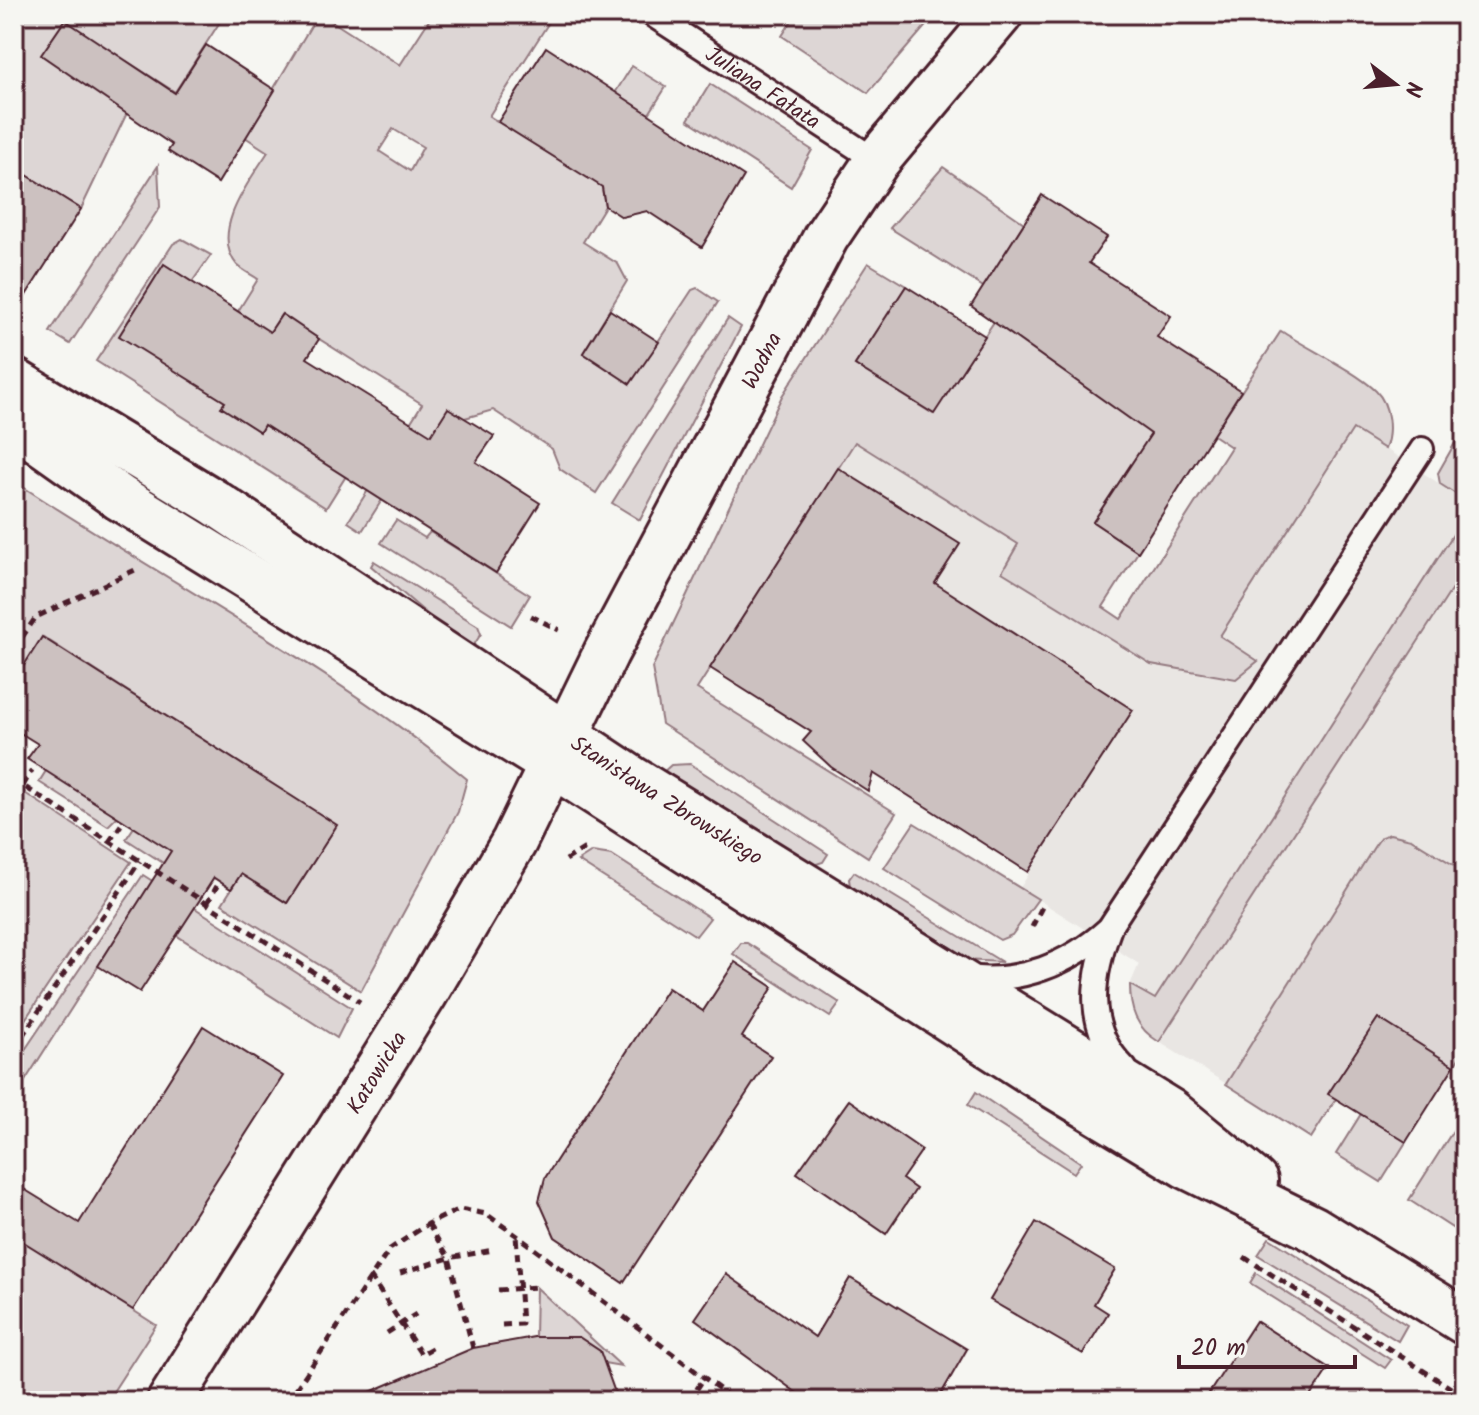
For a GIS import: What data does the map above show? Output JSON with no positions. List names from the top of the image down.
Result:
{
  "streets": {
    "street": ["Wodna", "Stanisława Zbrowskiego", "Katowicka"],
    "lane": ["Juliana Fałata"]
  },
  "crossings": [
    ["Juliana Fałata", "Wodna"],
    ["Wodna", "Stanisława Zbrowskiego"],
    ["Wodna", "Katowicka"],
    ["Stanisława Zbrowskiego", "Katowicka"]
  ],
  "scale_bar": "20 m",
  "north": "right"
}
